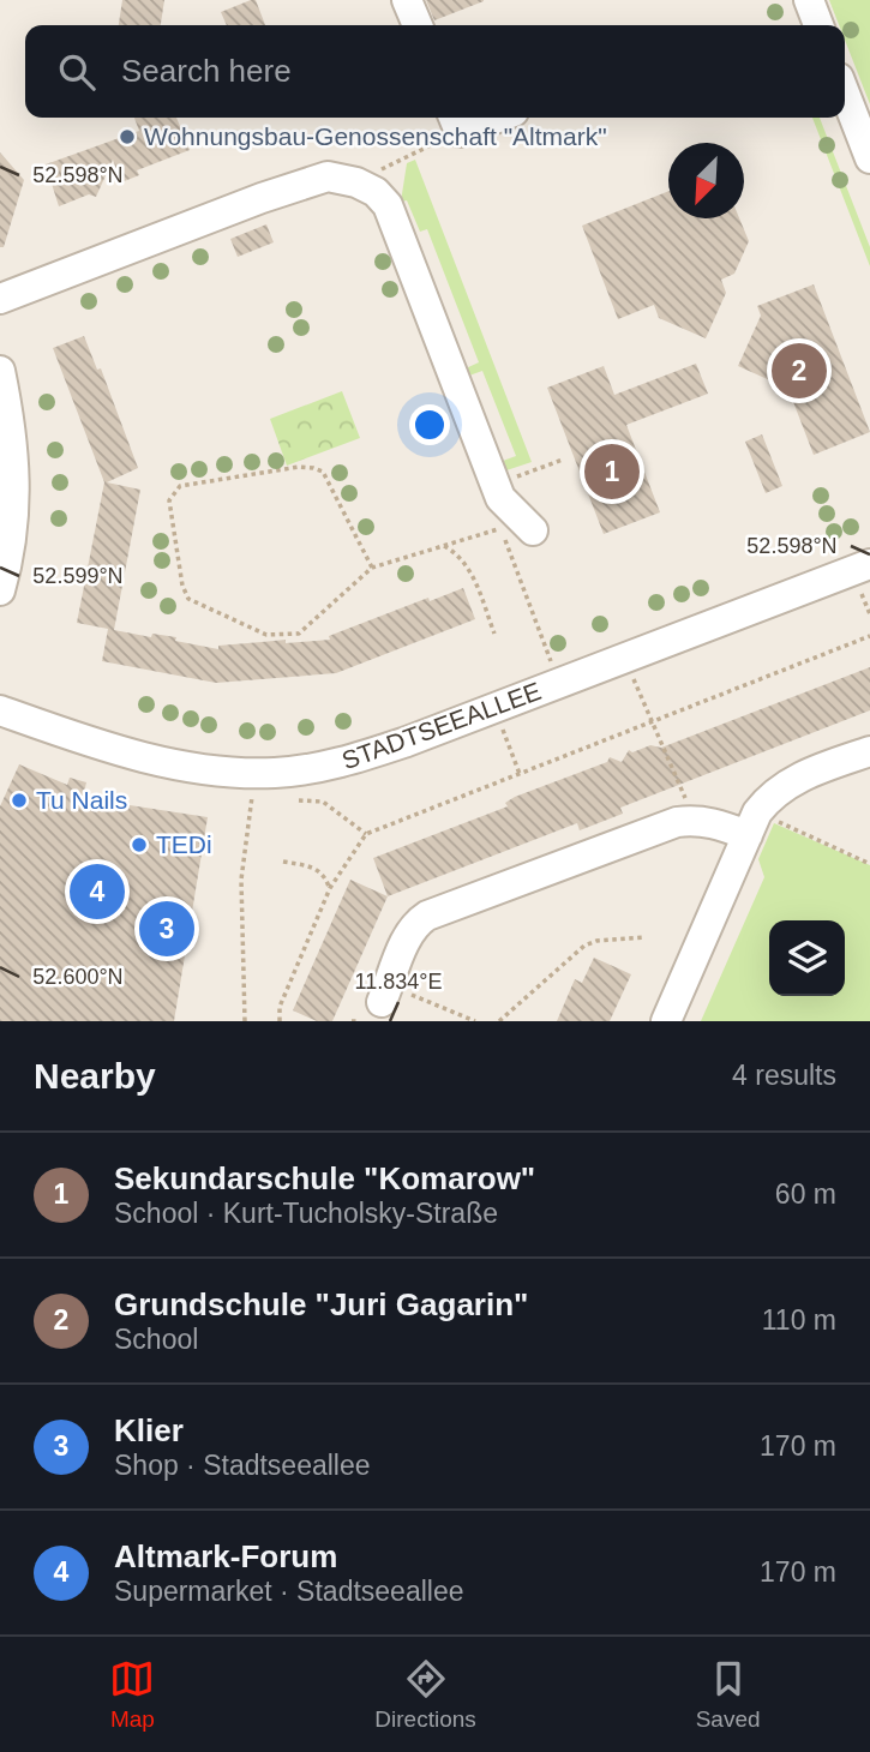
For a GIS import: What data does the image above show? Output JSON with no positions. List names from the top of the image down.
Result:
{
  "streets": {
    "street": ["STADTSEEALLEE"]
  },
  "places": ["Wohnungsbau-Genossenschaft \"Altmark\"", "Tu Nails", "TEDi"],
  "north": "bottom left",
  "page": {
    "search": "Search here",
    "pins": [
      "2",
      "1",
      "4",
      "3"
    ],
    "heading": ["Nearby", "4 results"],
    "list": [
      {
        "mark": "1",
        "name": "Sekundarschule \"Komarow\"",
        "note": "School · Kurt-Tucholsky-Straße",
        "value": "60 m"
      },
      {
        "mark": "2",
        "name": "Grundschule \"Juri Gagarin\"",
        "note": "School",
        "value": "110 m"
      },
      {
        "mark": "3",
        "name": "Klier",
        "note": "Shop · Stadtseeallee",
        "value": "170 m"
      },
      {
        "mark": "4",
        "name": "Altmark-Forum",
        "note": "Supermarket · Stadtseeallee",
        "value": "170 m"
      }
    ],
    "nav": ["Map", "Directions", "Saved"]
  },
  "coordinates": [
    "52.598°N",
    "52.599°N",
    "52.600°N",
    "11.834°E"
  ]
}
